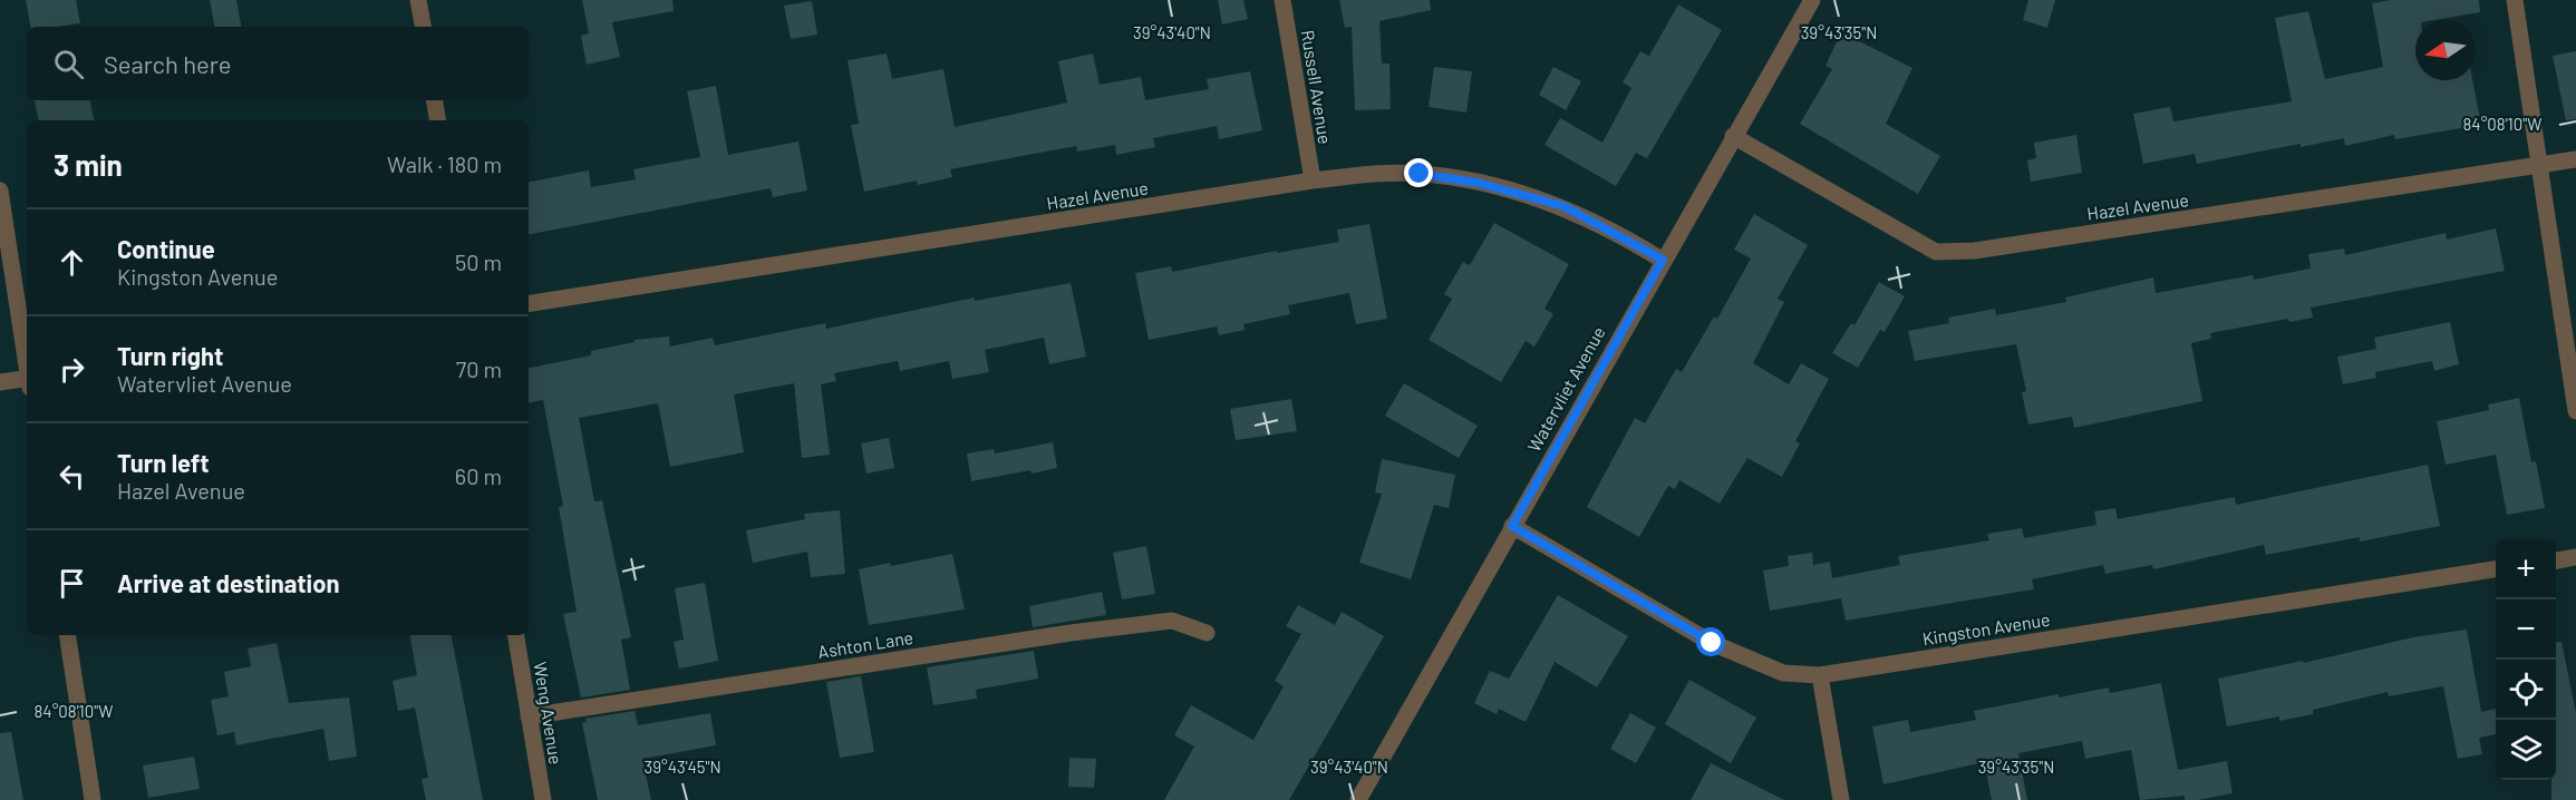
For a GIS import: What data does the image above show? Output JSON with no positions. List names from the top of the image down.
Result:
{
  "streets": {
    "street": [
      "Russell Avenue",
      "Hazel Avenue",
      "Watervliet Avenue",
      "Kingston Avenue",
      "Ashton Lane",
      "Weng Avenue"
    ]
  },
  "crossings": [
    ["Russell Avenue", "Hazel Avenue"],
    ["Hazel Avenue", "Watervliet Avenue"],
    ["Watervliet Avenue", "Kingston Avenue"],
    ["Ashton Lane", "Weng Avenue"]
  ],
  "north": "left",
  "page": {
    "search": "Search here",
    "heading": ["3 min", "Walk · 180 m"],
    "list": [
      ["Continue", "Kingston Avenue", "50 m"],
      ["Turn right", "Watervliet Avenue", "70 m"],
      ["Turn left", "Hazel Avenue", "60 m"],
      "Arrive at destination"
    ],
    "map_buttons": ["+", "−"]
  },
  "coordinates": [
    "39°43'40\"N",
    "39°43'35\"N",
    "84°08'10\"W",
    "39°43'45\"N"
  ]
}
